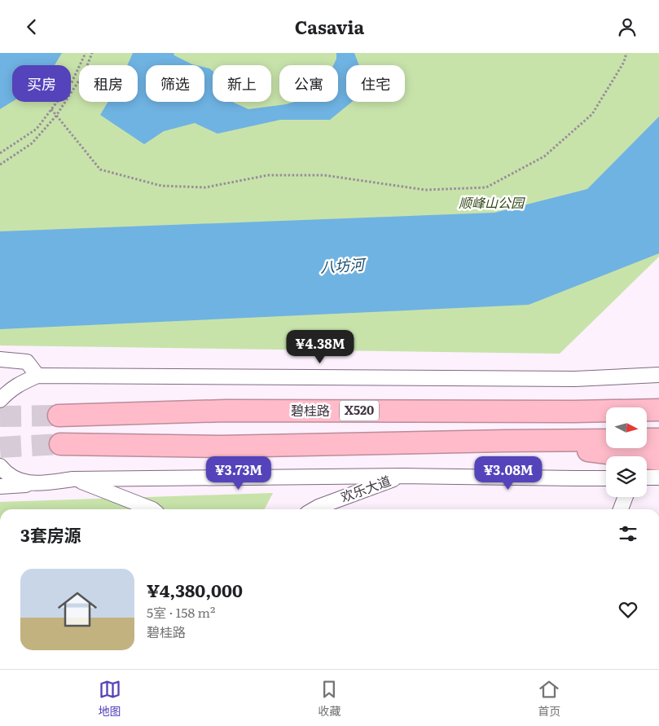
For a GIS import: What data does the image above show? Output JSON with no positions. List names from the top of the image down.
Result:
{
  "streets": {
    "highway": ["碧桂路", "X520"],
    "street": ["欢乐大道"]
  },
  "water": ["八坊河"],
  "parks": ["顺峰山公园"],
  "north": "right",
  "page": {
    "header": "Casavia",
    "chip": [
      "买房",
      "租房",
      "筛选",
      "新上",
      "公寓",
      "住宅"
    ],
    "price": ["¥4.38M", "¥3.73M", "¥3.08M"],
    "heading": "3套房源",
    "list": [
      {
        "name": "¥4,380,000",
        "note": "5室 · 158 m² · 碧桂路"
      }
    ],
    "tabs": ["地图", "收藏", "首页"]
  }
}
